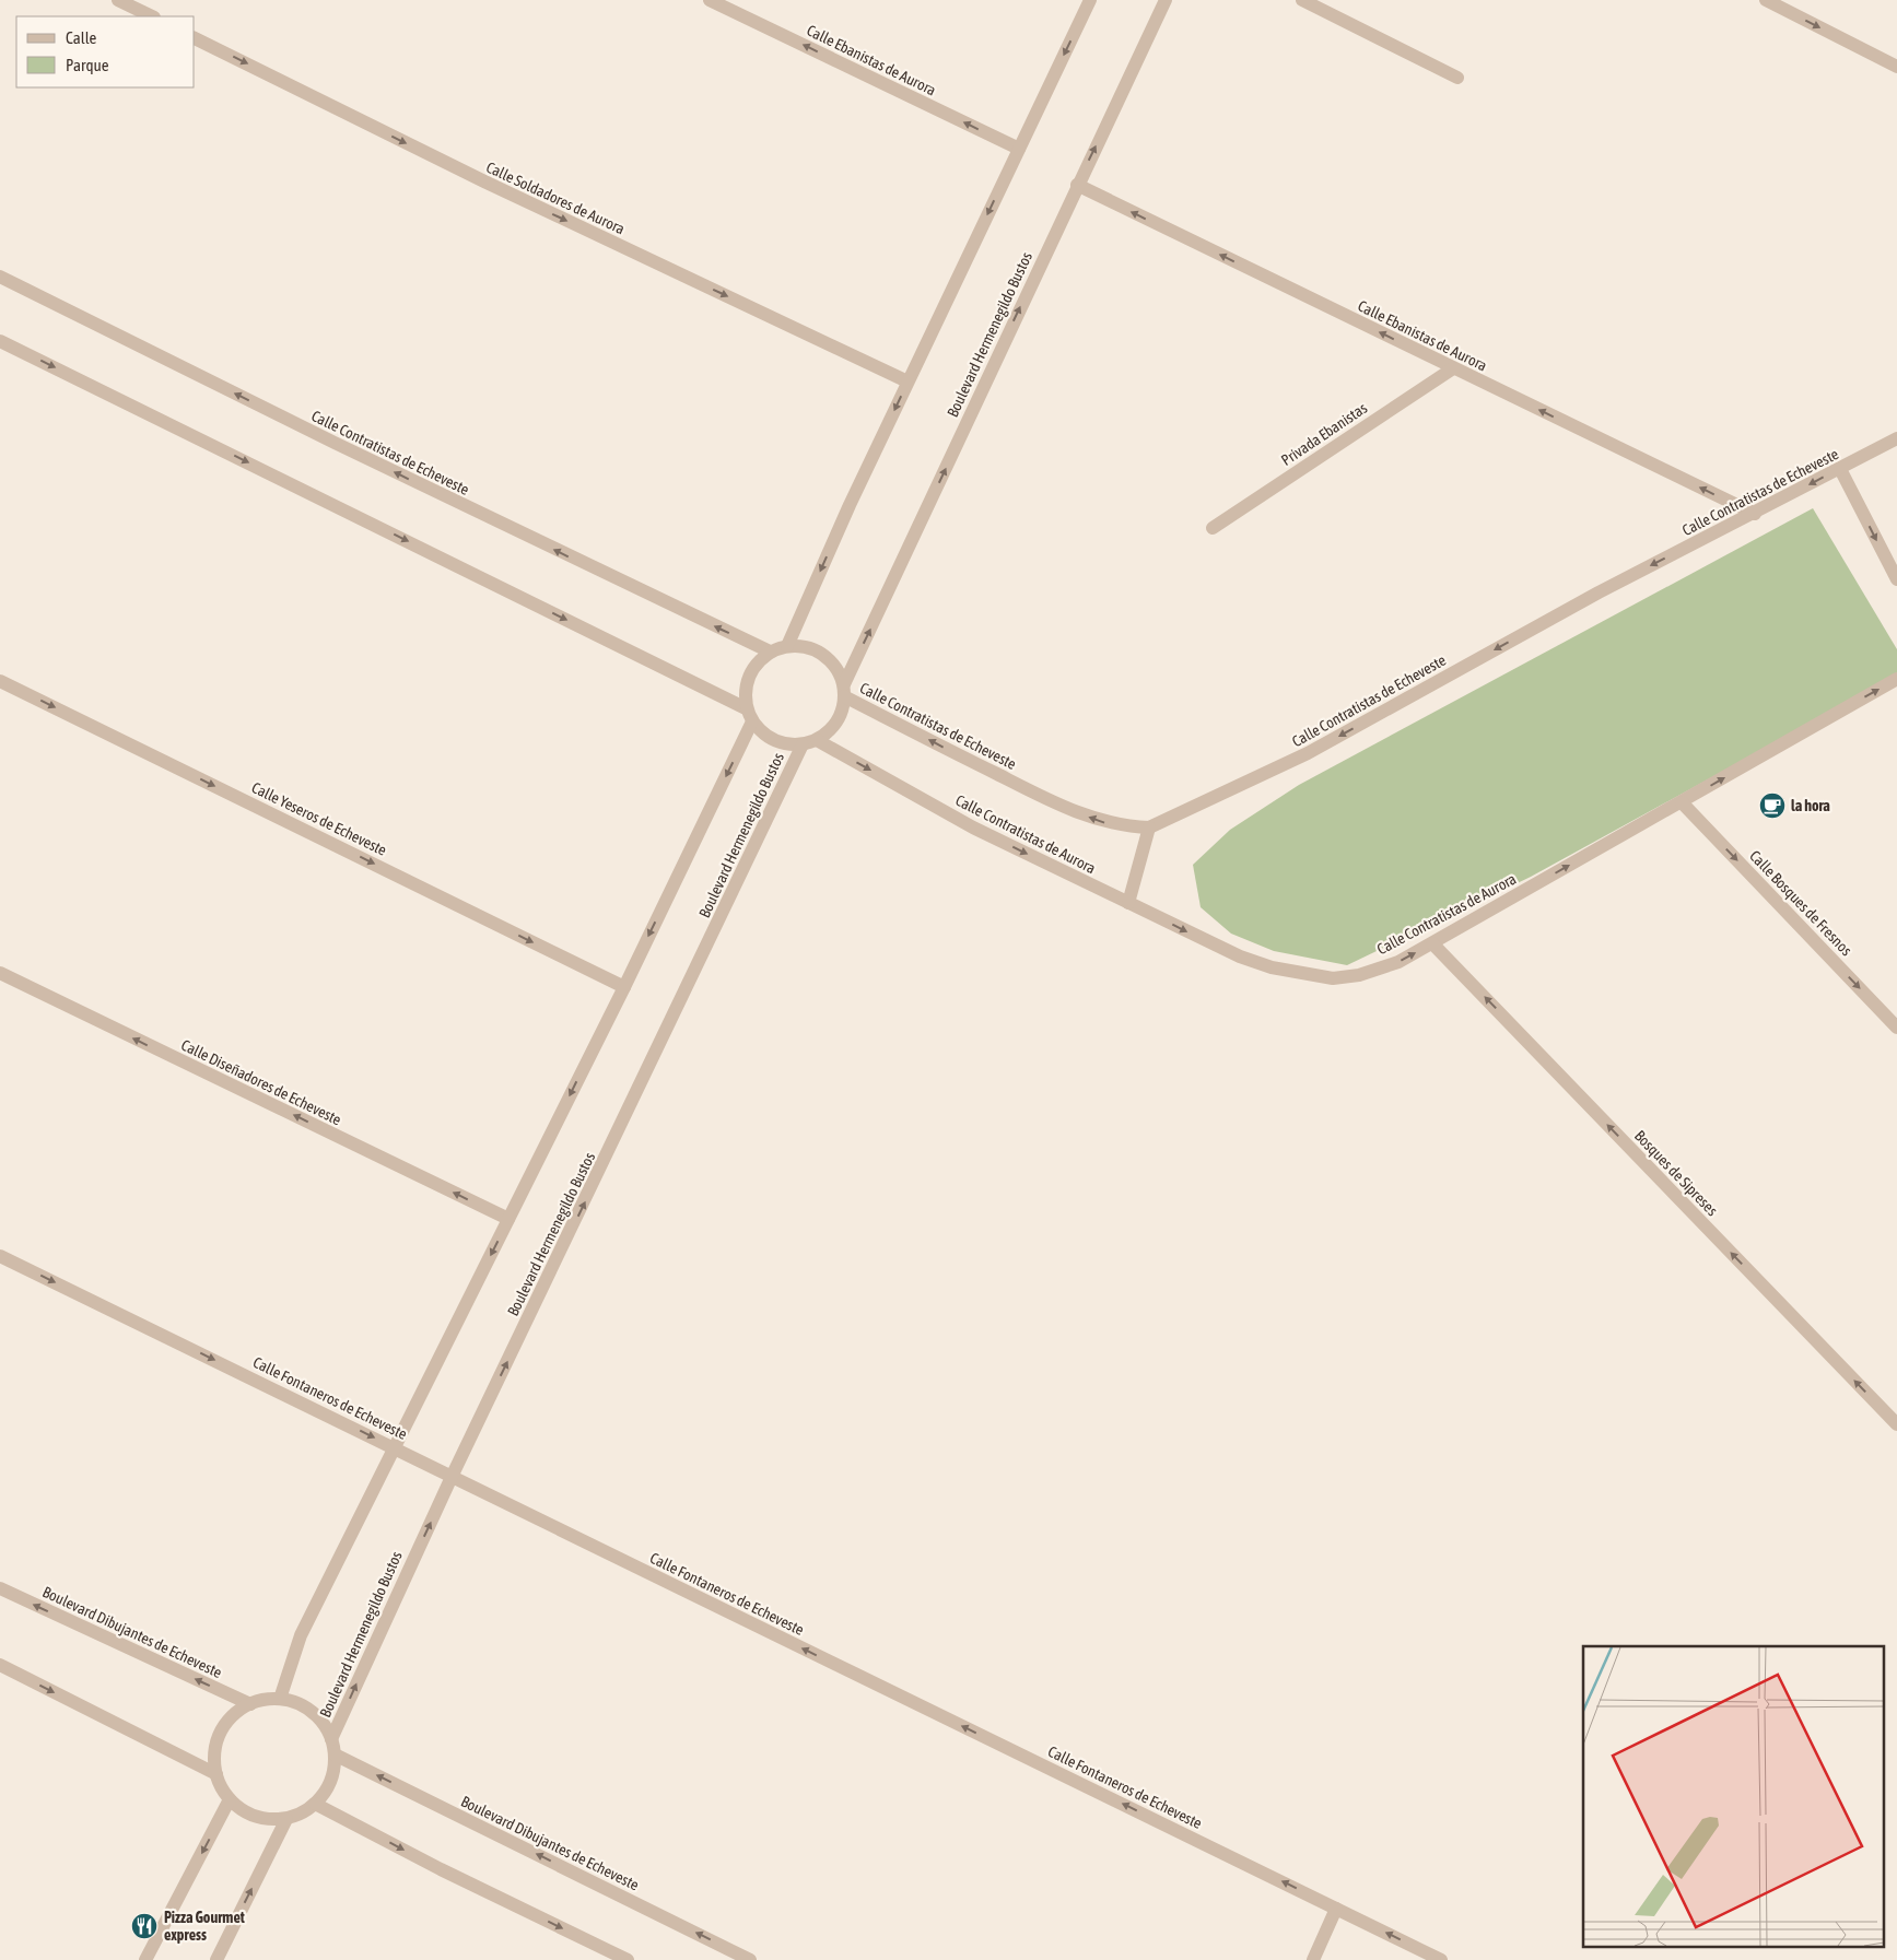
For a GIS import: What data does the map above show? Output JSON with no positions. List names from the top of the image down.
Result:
{
  "streets": {
    "street": [
      "Calle Ebanistas de Aurora",
      "Calle Soldadores de Aurora",
      "Boulevard Hermenegildo Bustos",
      "Privada Ebanistas",
      "Calle Contratistas de Echeveste",
      "Calle Yeseros de Echeveste",
      "Calle Contratistas de Aurora",
      "Calle Bosques de Fresnos",
      "Calle Diseñadores de Echeveste",
      "Bosques de Sipreses",
      "Calle Fontaneros de Echeveste",
      "Boulevard Dibujantes de Echeveste"
    ]
  },
  "crossings": [
    ["Calle Ebanistas de Aurora", "Boulevard Hermenegildo Bustos"],
    ["Calle Ebanistas de Aurora", "Privada Ebanistas"],
    ["Calle Ebanistas de Aurora", "Calle Contratistas de Echeveste"],
    ["Boulevard Hermenegildo Bustos", "Calle Contratistas de Echeveste"],
    ["Boulevard Hermenegildo Bustos", "Calle Contratistas de Aurora"],
    ["Boulevard Hermenegildo Bustos", "Calle Fontaneros de Echeveste"],
    ["Boulevard Hermenegildo Bustos", "Boulevard Dibujantes de Echeveste"],
    ["Calle Contratistas de Echeveste", "Calle Contratistas de Aurora"],
    ["Calle Contratistas de Aurora", "Calle Bosques de Fresnos"],
    ["Calle Contratistas de Aurora", "Bosques de Sipreses"]
  ],
  "one_way": [
    "Calle Ebanistas de Aurora",
    "Calle Soldadores de Aurora",
    "Calle Yeseros de Echeveste",
    "Calle Contratistas de Aurora",
    "Calle Bosques de Fresnos",
    "Calle Diseñadores de Echeveste",
    "Bosques de Sipreses"
  ],
  "places": {
    "cafe": ["la hora"],
    "restaurant": ["Pizza Gourmet express"]
  },
  "legend": ["Calle", "Parque"]
}
